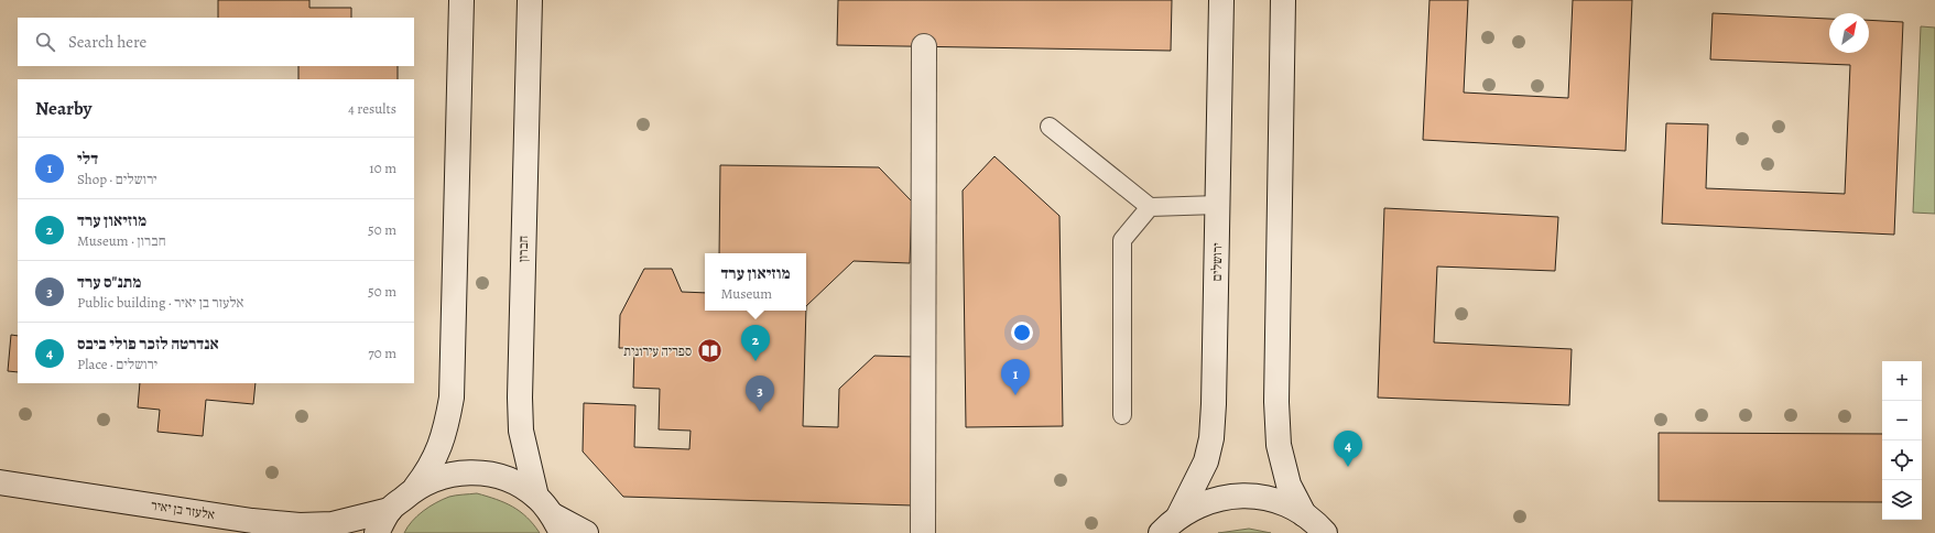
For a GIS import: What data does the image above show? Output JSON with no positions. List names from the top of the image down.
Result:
{
  "streets": {
    "street": ["חברון", "ירושלים", "אלעזר בן יאיר"]
  },
  "places": {
    "library": ["ספריה עירונית"]
  },
  "north": "top right",
  "page": {
    "search": "Search here",
    "heading": ["Nearby", "4 results"],
    "list": [
      {
        "mark": "1",
        "name": "דלי",
        "note": "Shop · ירושלים",
        "value": "10 m"
      },
      {
        "mark": "2",
        "name": "מוזיאון ערד",
        "note": "Museum · חברון",
        "value": "50 m"
      },
      {
        "mark": "3",
        "name": "מתנ\"ס ערד",
        "note": "Public building · אלעזר בן יאיר",
        "value": "50 m"
      },
      {
        "mark": "4",
        "name": "אנדרטה לזכר פולי ביבס",
        "note": "Place · ירושלים",
        "value": "70 m"
      }
    ],
    "popup": ["מוזיאון ערד", "Museum"],
    "pins": [
      "2",
      "1",
      "3",
      "4"
    ],
    "map_buttons": ["+", "−"]
  }
}
